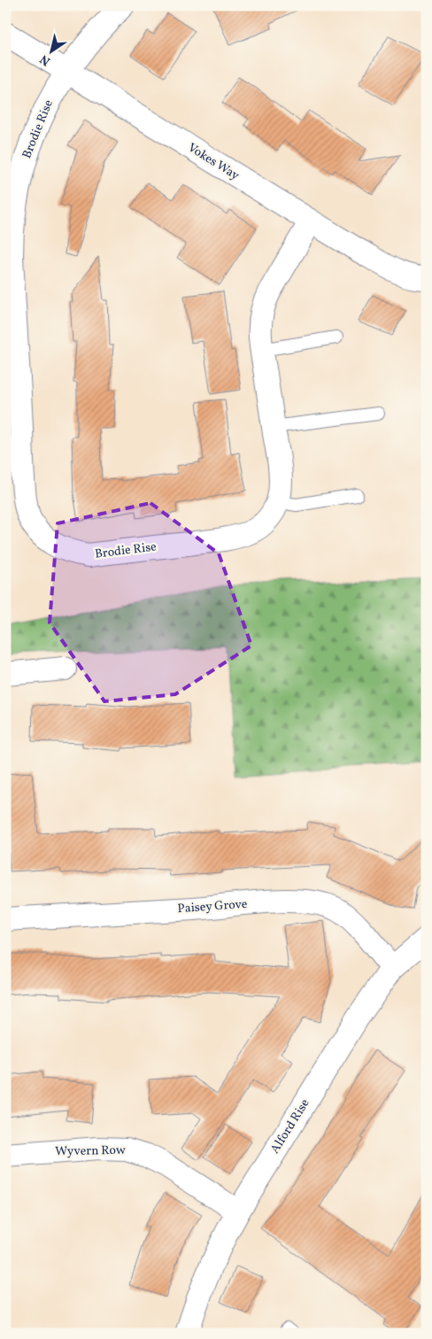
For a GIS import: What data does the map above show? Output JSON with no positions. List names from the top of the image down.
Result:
{
  "streets": {
    "street": [
      "Brodie Rise",
      "Vokes Way",
      "Paisey Grove",
      "Alford Rise",
      "Wyvern Row"
    ]
  },
  "crossings": [
    ["Brodie Rise", "Vokes Way"],
    ["Paisey Grove", "Alford Rise"],
    ["Alford Rise", "Wyvern Row"]
  ],
  "north": "bottom left"
}
